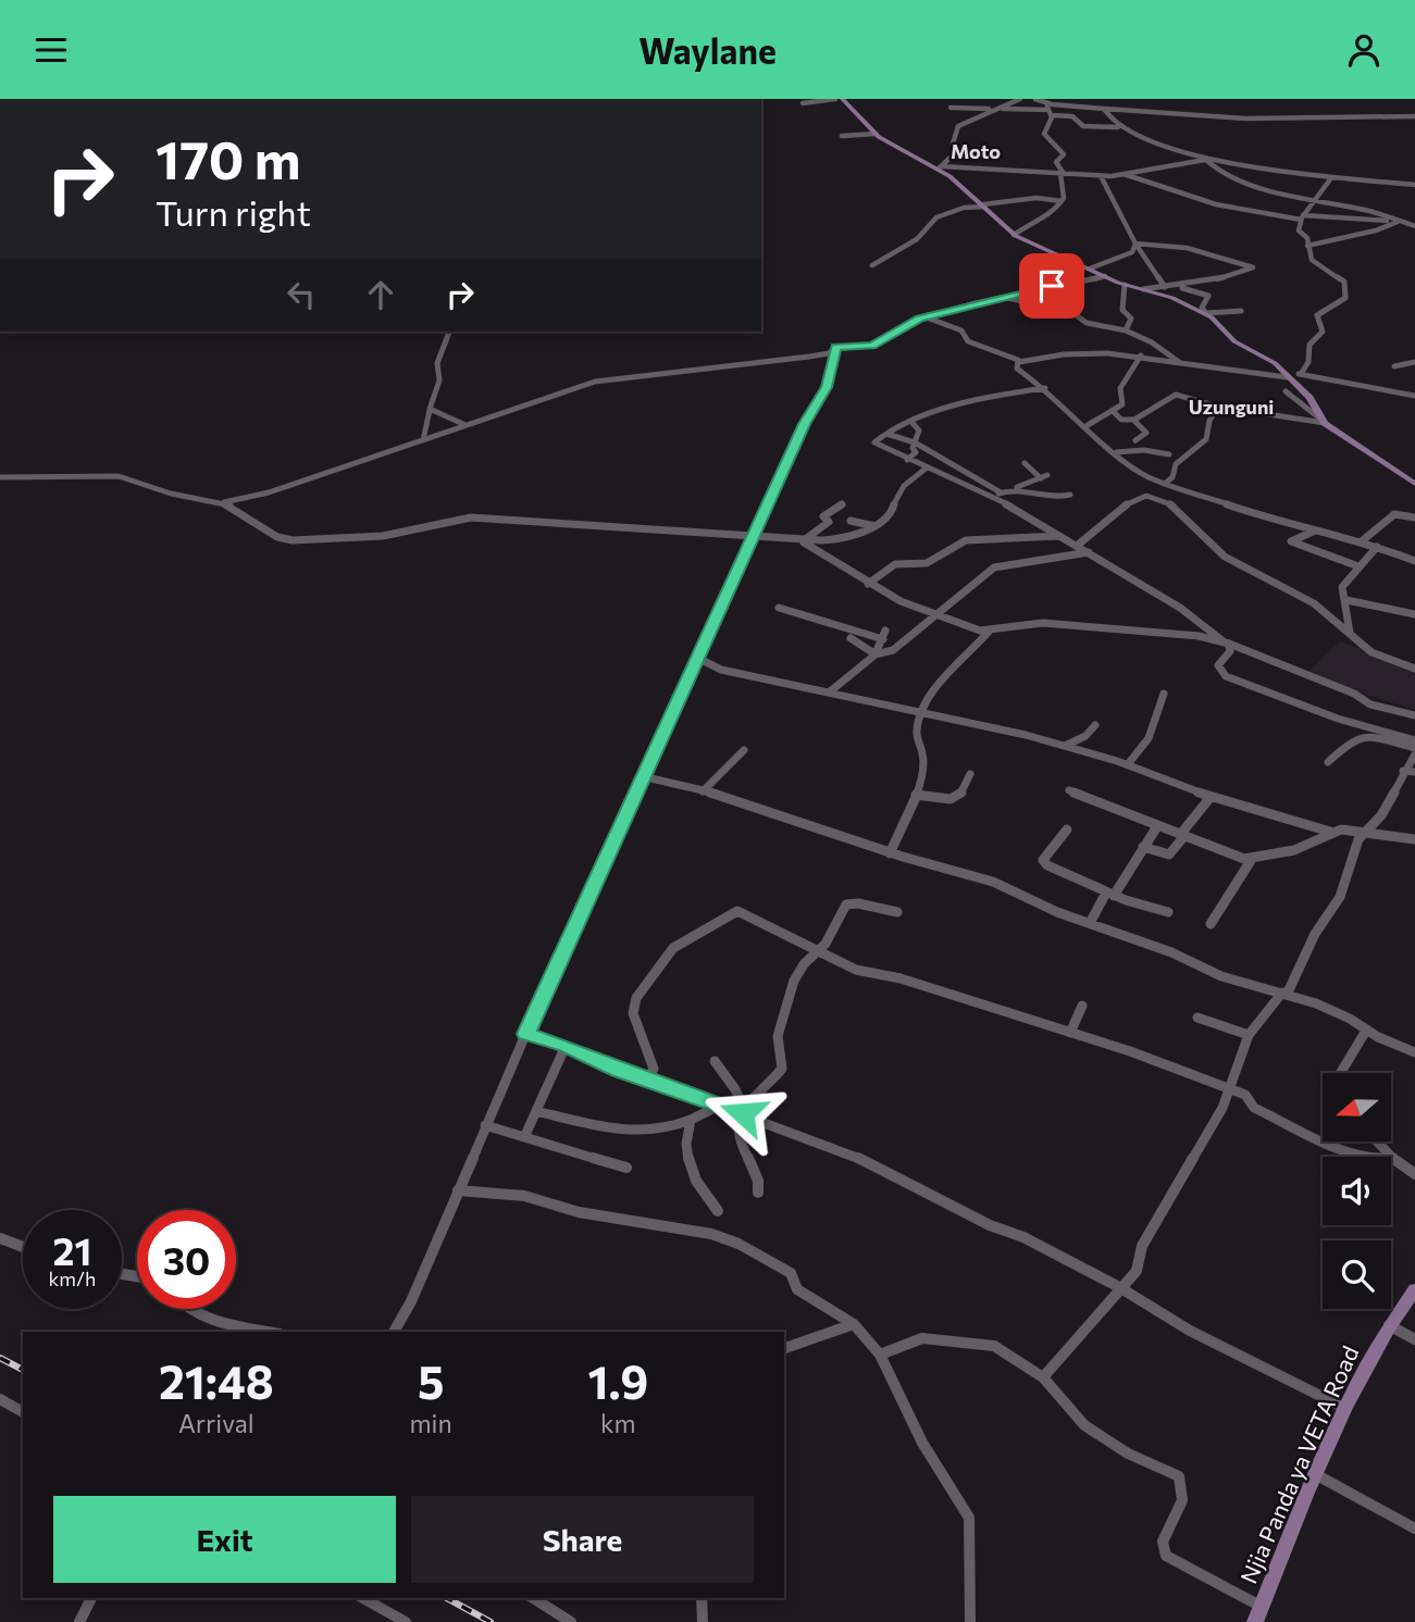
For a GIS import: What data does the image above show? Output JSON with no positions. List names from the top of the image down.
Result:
{
  "streets": {
    "street": ["Njia Panda ya VETA Road"]
  },
  "districts": ["Moto", "Uzunguni"],
  "north": "left",
  "page": {
    "header": "Waylane",
    "turn": ["170 m", "Turn right"],
    "speed": "21 km/h",
    "limit": "30",
    "eta": [
      "21:48",
      "Arrival",
      "5",
      "min",
      "1.9",
      "km"
    ],
    "buttons": ["Exit", "Share"]
  }
}
